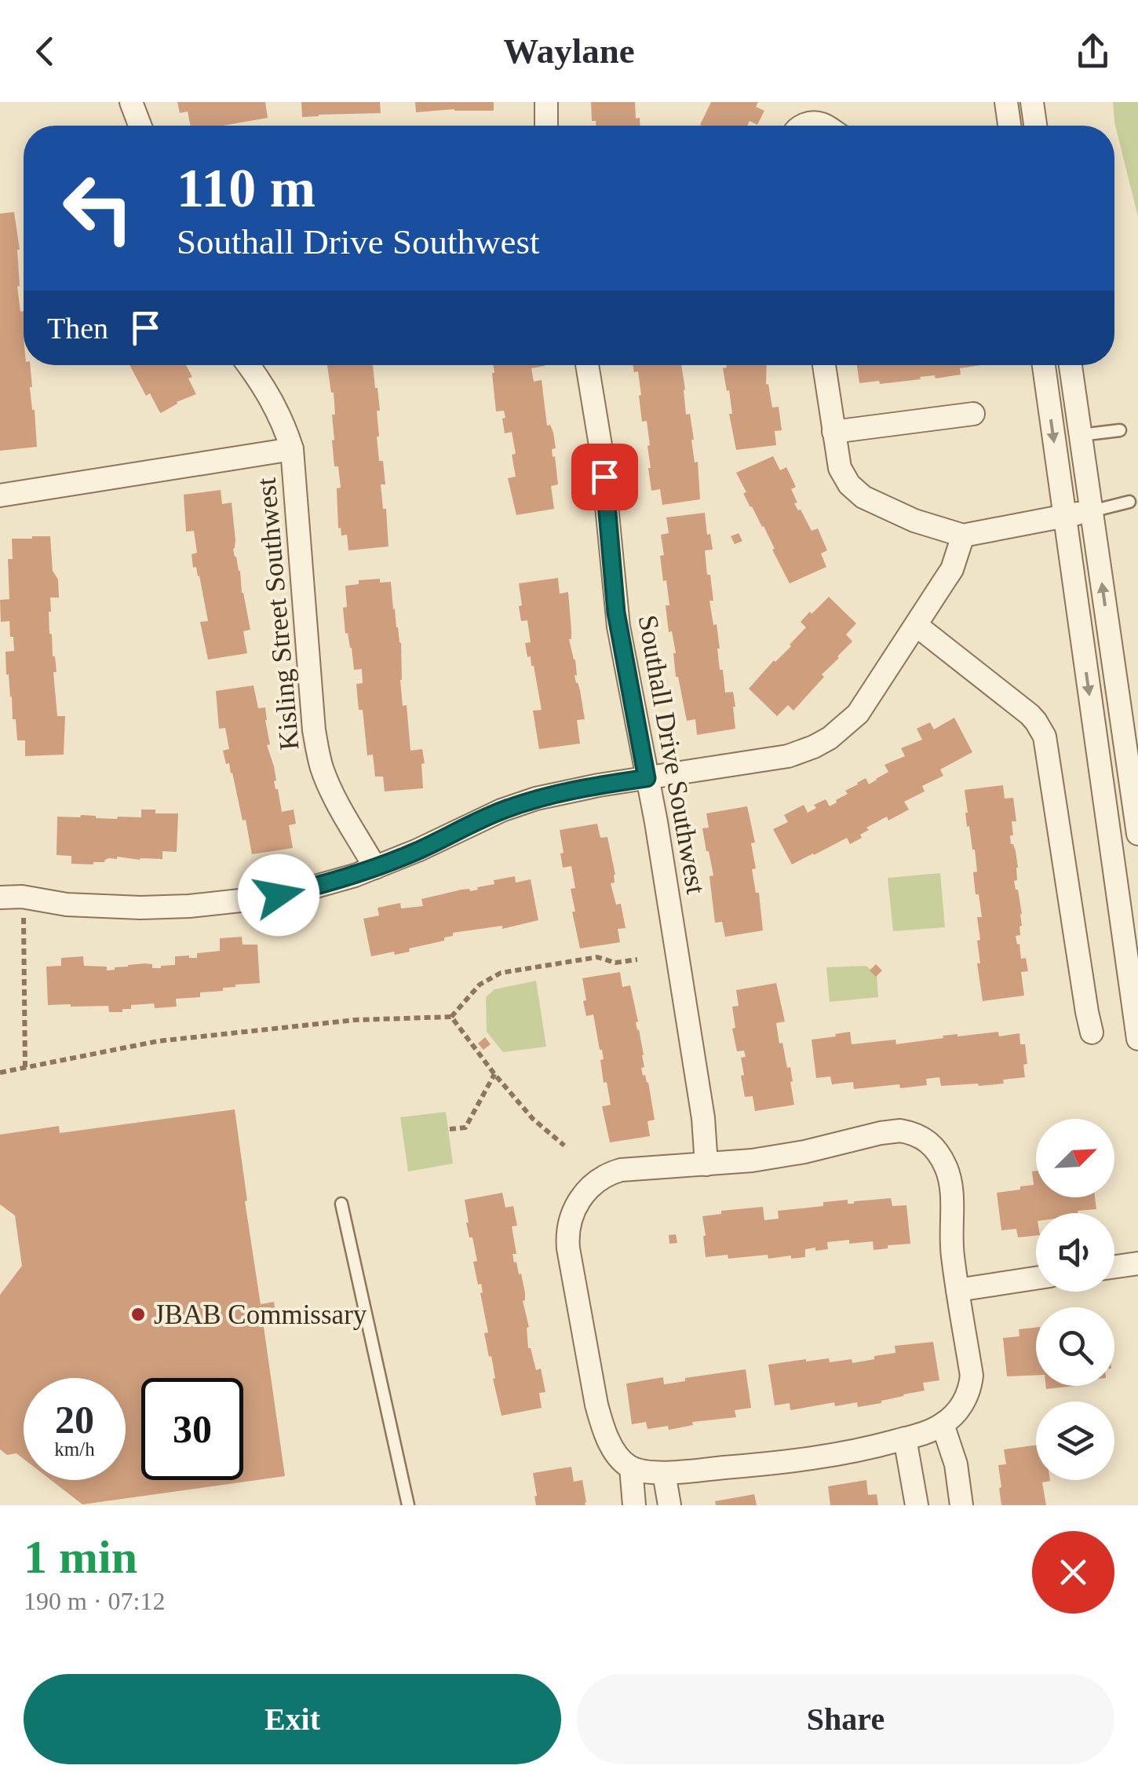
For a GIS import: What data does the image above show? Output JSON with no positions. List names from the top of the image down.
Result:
{
  "streets": {
    "street": ["Kisling Street Southwest", "Southall Drive Southwest"]
  },
  "places": ["JBAB Commissary"],
  "north": "top right",
  "page": {
    "header": "Waylane",
    "turn": ["110 m", "Southall Drive Southwest"],
    "then": "Then",
    "speed": "20 km/h",
    "limit": "30",
    "heading": ["1 min", "190 m · 07:12"],
    "buttons": ["Exit", "Share"]
  }
}
